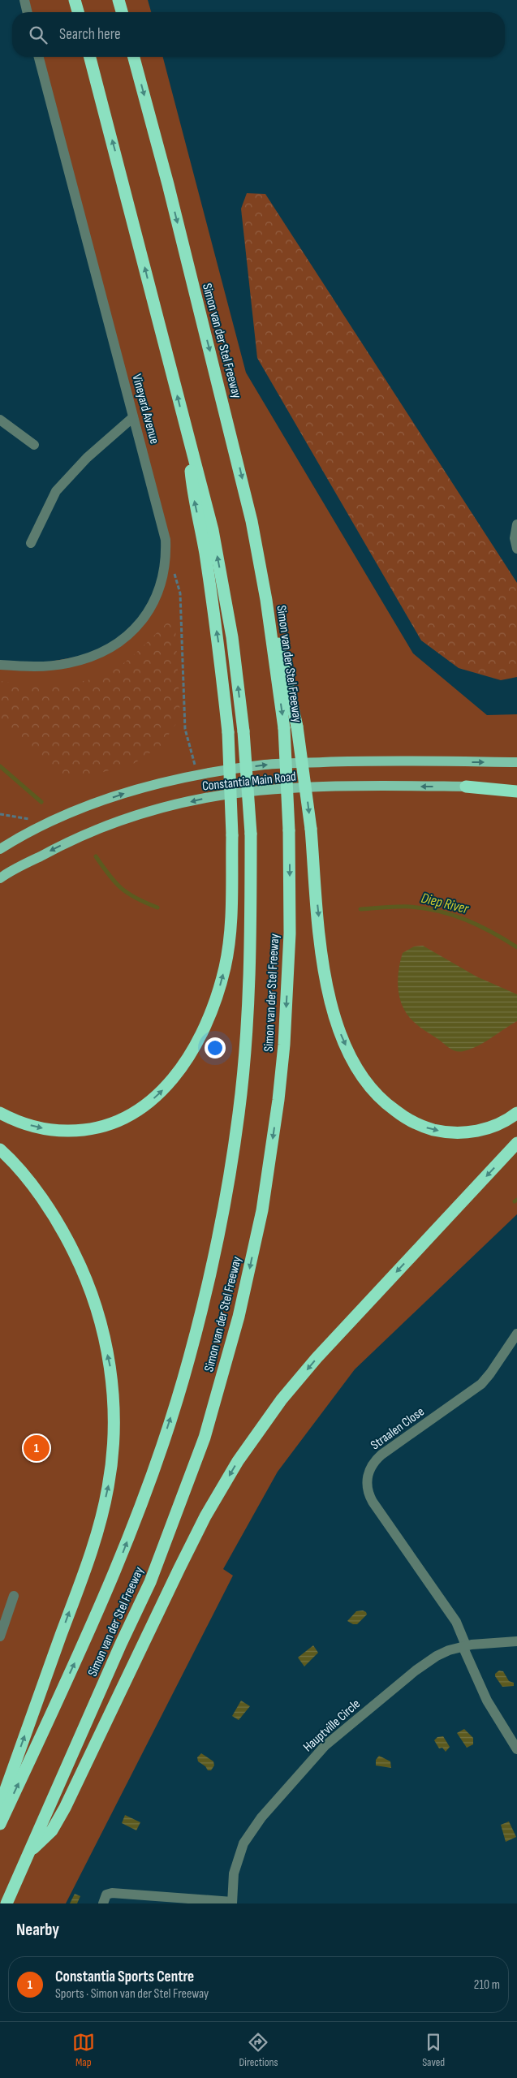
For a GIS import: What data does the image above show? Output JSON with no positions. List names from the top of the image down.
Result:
{
  "streets": {
    "highway": ["Simon van der Stel Freeway"],
    "main road": ["Constantia Main Road"],
    "street": ["Vineyard Avenue", "Straalen Close", "Hauptville Circle"]
  },
  "crossings": [
    ["Straalen Close", "Hauptville Circle"]
  ],
  "water": ["Diep River"],
  "page": {
    "search": "Search here",
    "pins": "1",
    "heading": "Nearby",
    "list": [
      {
        "mark": "1",
        "name": "Constantia Sports Centre",
        "note": "Sports · Simon van der Stel Freeway",
        "value": "210 m"
      }
    ],
    "nav": ["Map", "Directions", "Saved"]
  }
}
